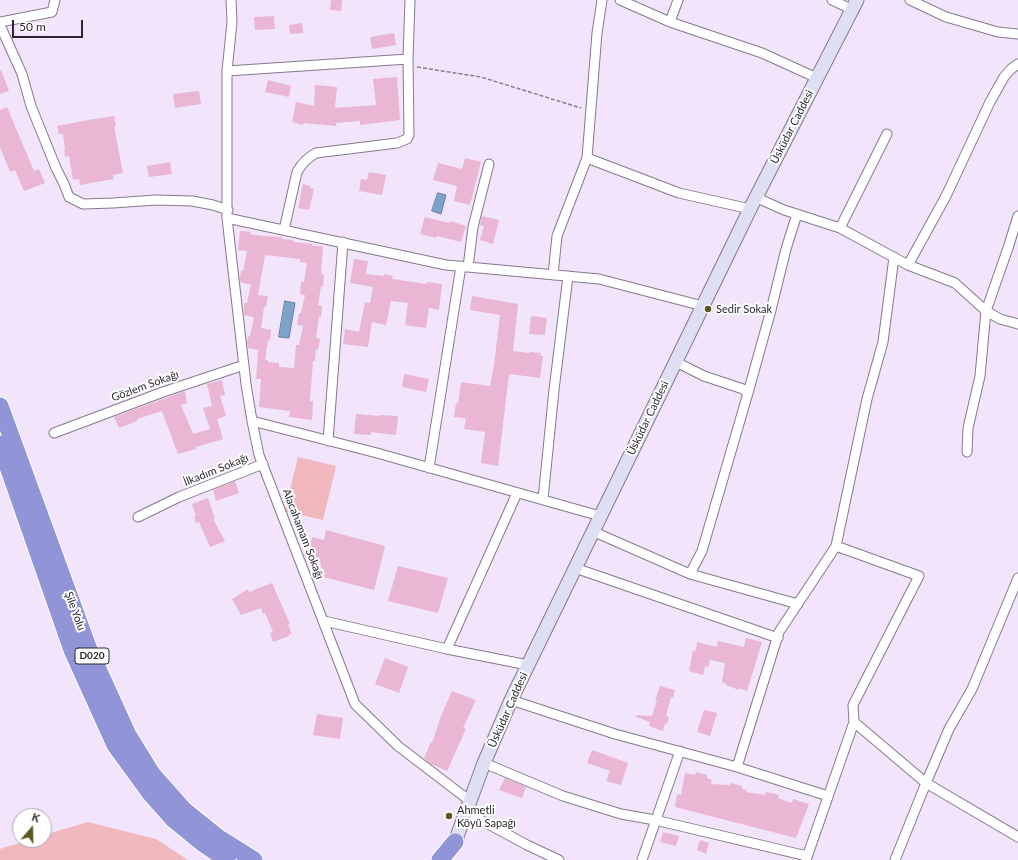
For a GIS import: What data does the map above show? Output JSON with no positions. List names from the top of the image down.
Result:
{
  "streets": {
    "highway": ["Üsküdar Caddesi", "Şile Yolu", "D020"],
    "street": ["Gözlem Sokağı", "İlkadım Sokağı", "Alacahamam Sokağı"]
  },
  "crossings": [
    ["Üsküdar Caddesi", "Alacahamam Sokağı"],
    ["Gözlem Sokağı", "Alacahamam Sokağı"],
    ["İlkadım Sokağı", "Alacahamam Sokağı"]
  ],
  "places": ["Sedir Sokak", "Ahmetli Köyü Sapağı"],
  "scale_bar": "50 m",
  "north": "top"
}
